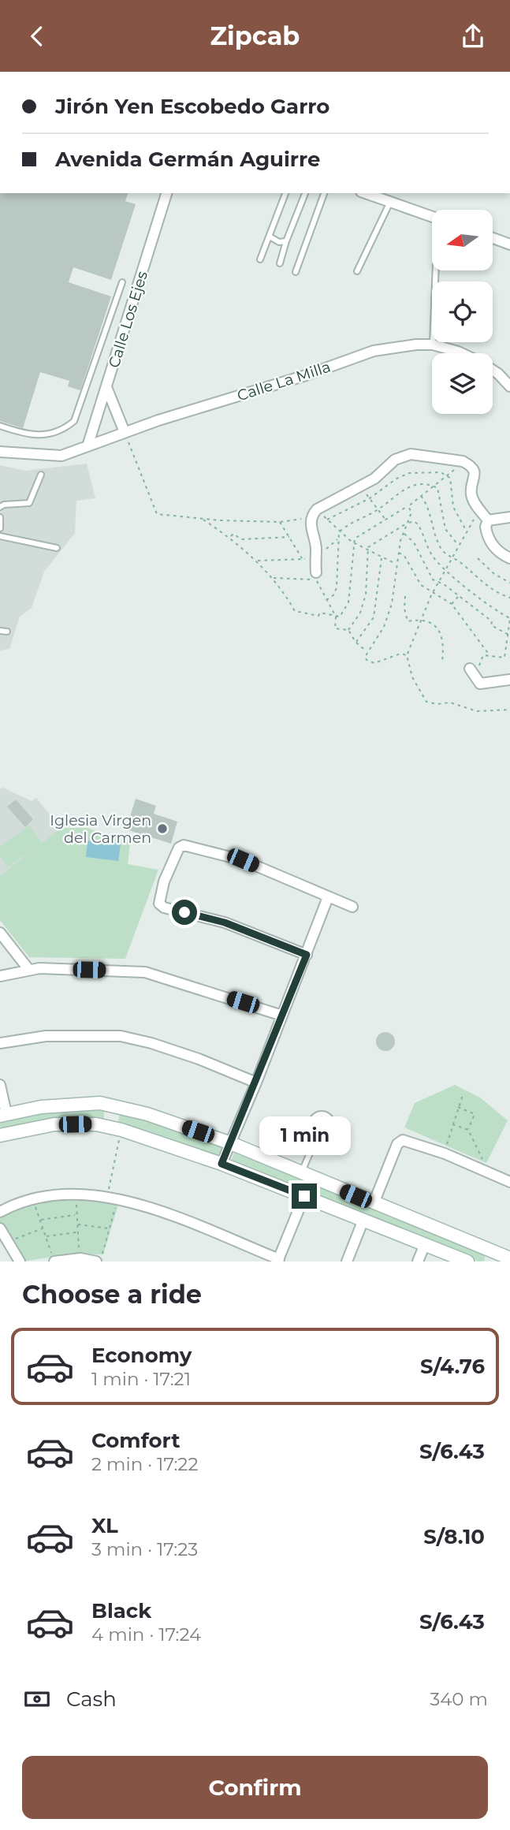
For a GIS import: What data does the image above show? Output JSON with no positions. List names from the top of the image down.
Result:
{
  "streets": {
    "street": ["Calle Los Ejes", "Calle La Milla"]
  },
  "crossings": [
    ["Calle Los Ejes", "Calle La Milla"]
  ],
  "places": ["Iglesia Virgen del Carmen"],
  "north": "left",
  "page": {
    "header": "Zipcab",
    "banner": ["Jirón Yen Escobedo Garro", "Avenida Germán Aguirre"],
    "bubble": "1 min",
    "heading": "Choose a ride",
    "list": [
      {
        "name": "Economy",
        "note": "1 min · 17:21",
        "value": "S/4.76"
      },
      {
        "name": "Comfort",
        "note": "2 min · 17:22",
        "value": "S/6.43"
      },
      {
        "name": "XL",
        "note": "3 min · 17:23",
        "value": "S/8.10"
      },
      {
        "name": "Black",
        "note": "4 min · 17:24",
        "value": "S/6.43"
      }
    ],
    "pay": ["Cash", "340 m"],
    "buttons": "Confirm"
  }
}
